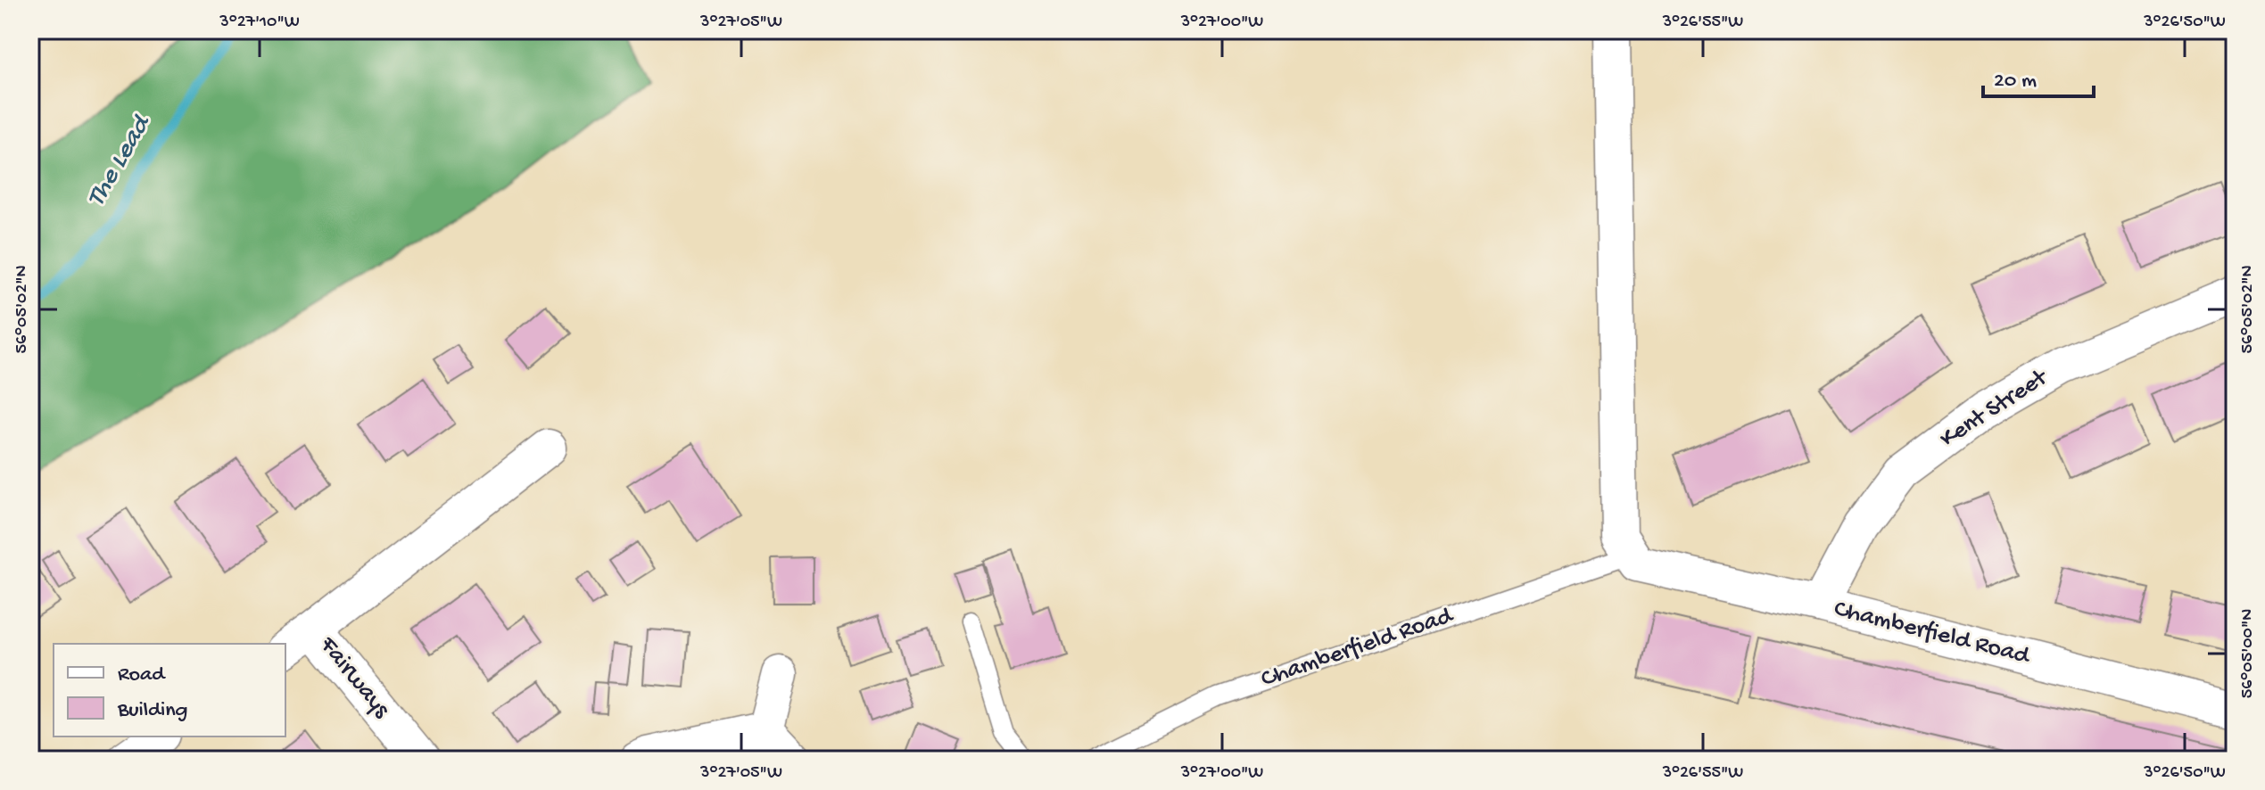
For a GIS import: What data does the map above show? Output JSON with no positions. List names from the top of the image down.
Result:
{
  "streets": {
    "street": ["Kent Street", "Chamberfield Road", "Fairways"]
  },
  "crossings": [
    ["Kent Street", "Chamberfield Road"]
  ],
  "water": ["The Lead"],
  "legend": ["Road", "Building"],
  "scale_bar": "20 m",
  "coordinates": [
    "3°27'10\"W",
    "3°27'05\"W",
    "3°27'00\"W",
    "3°26'55\"W",
    "3°26'50\"W",
    "56°05'02\"N",
    "56°05'00\"N"
  ]
}
